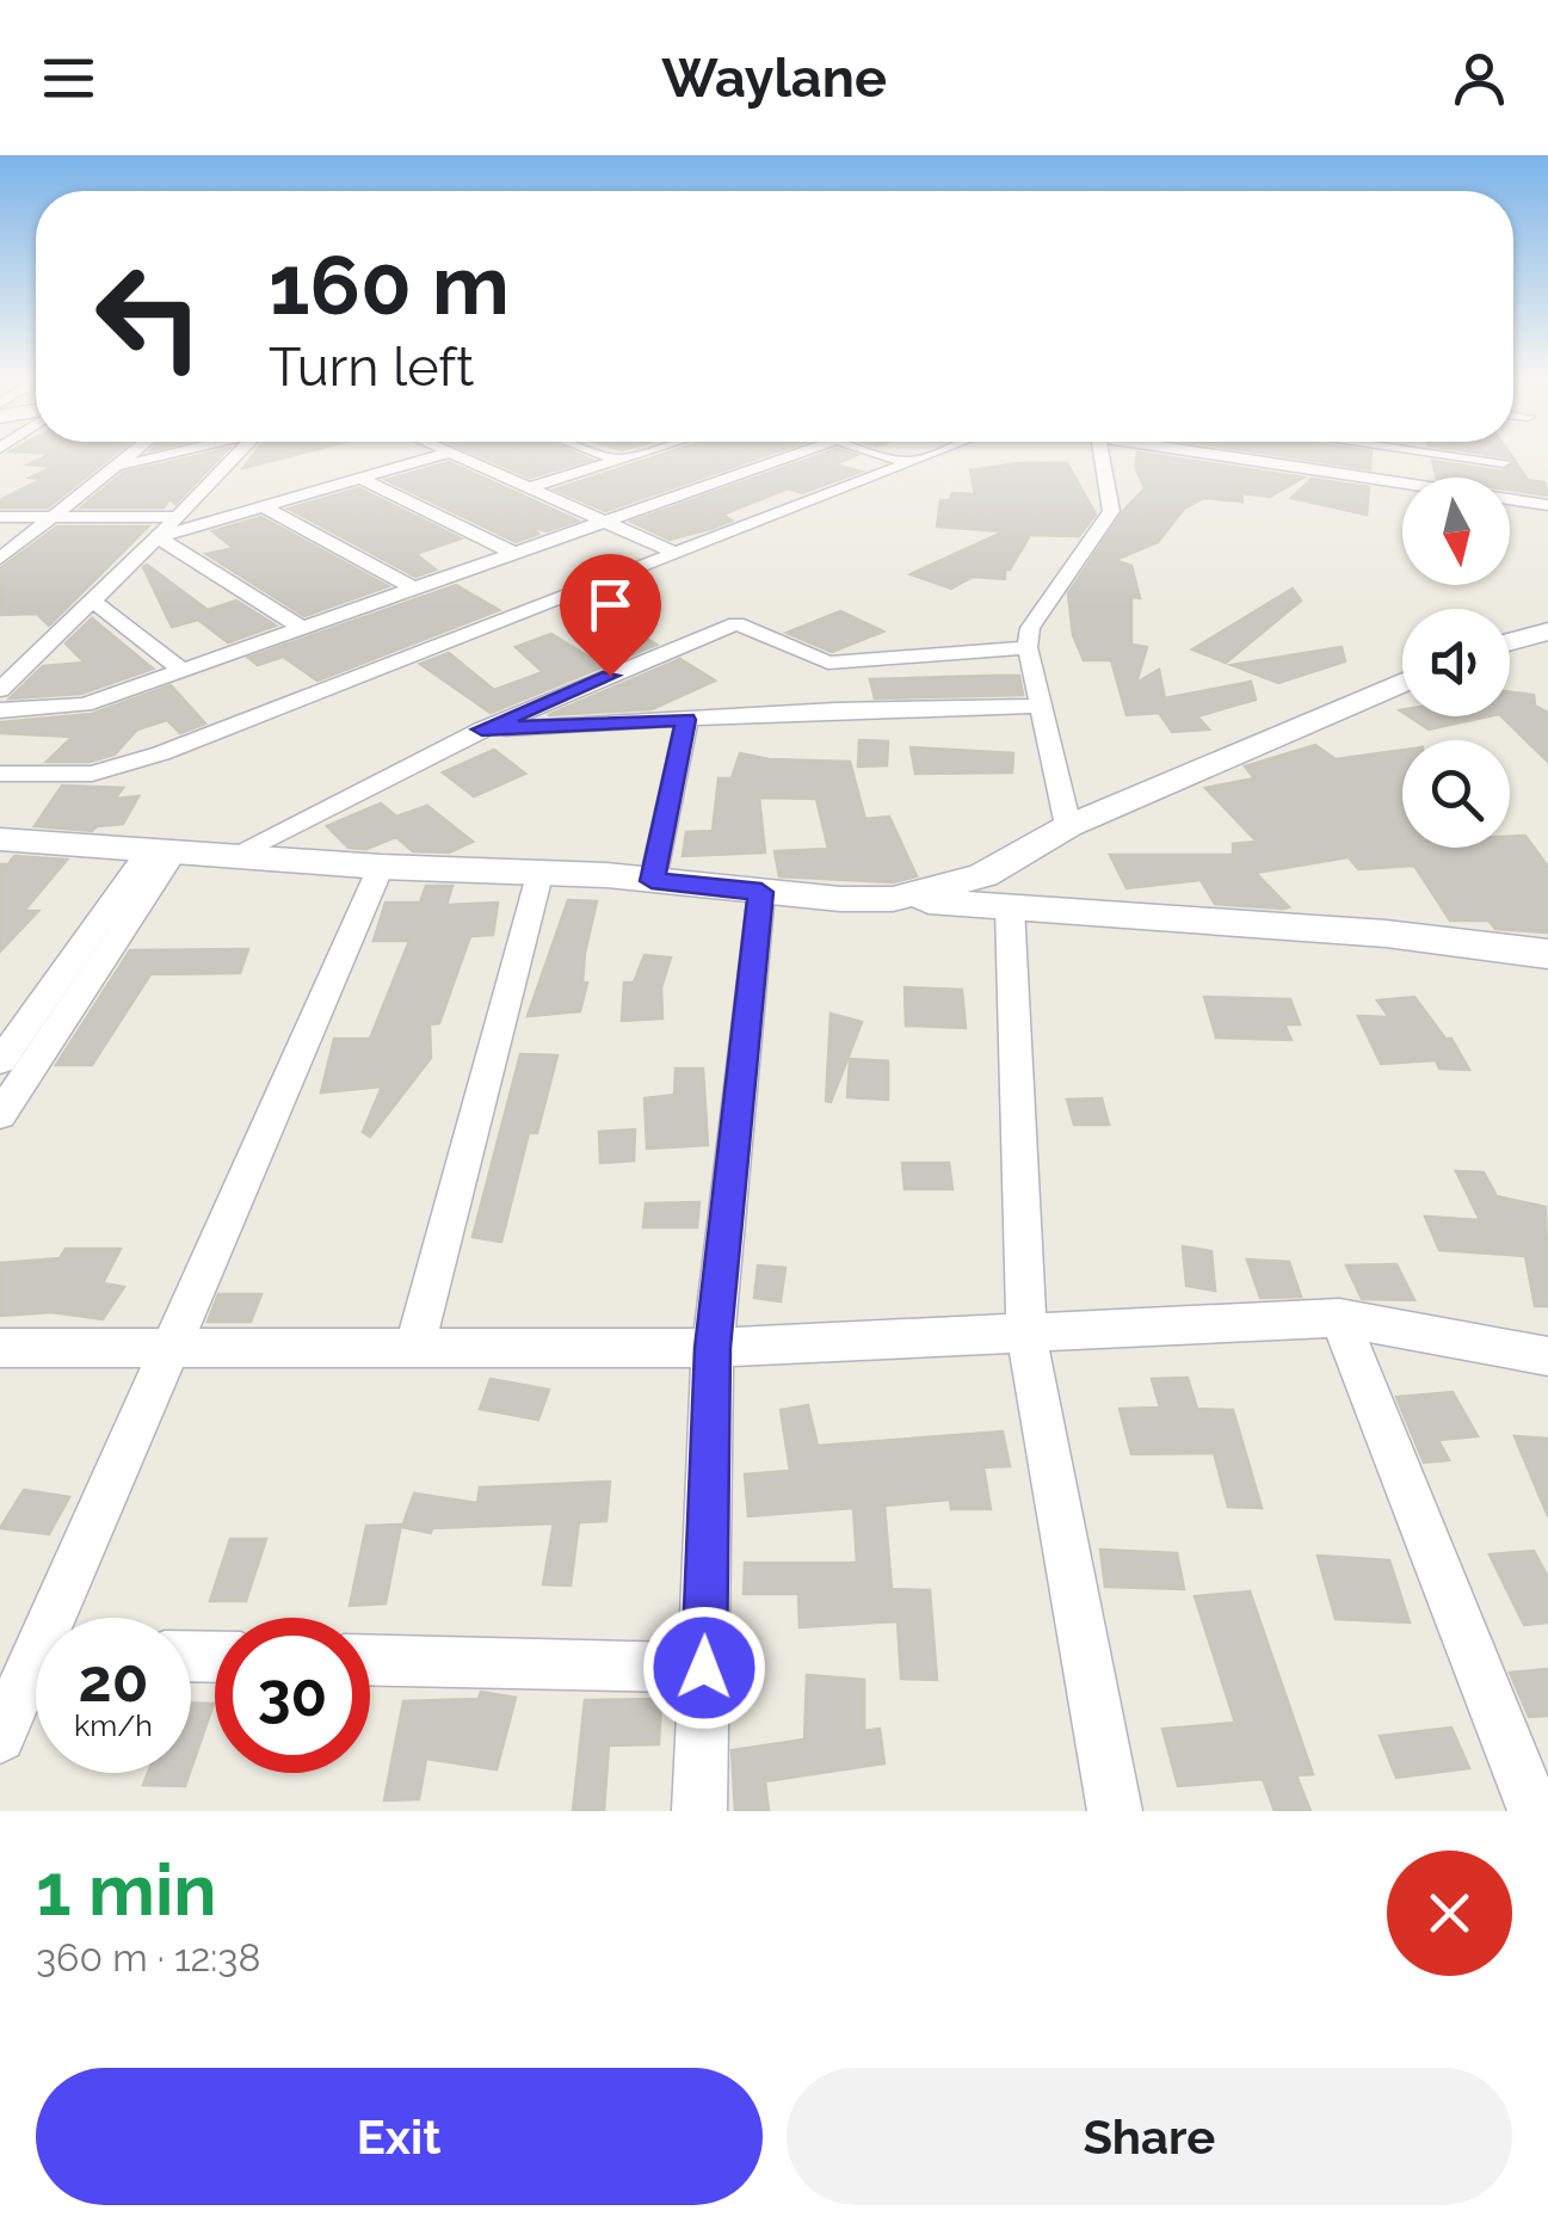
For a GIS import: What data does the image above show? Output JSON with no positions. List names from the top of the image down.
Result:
{
  "north": "bottom",
  "page": {
    "header": "Waylane",
    "turn": ["160 m", "Turn left"],
    "speed": "20 km/h",
    "limit": "30",
    "heading": ["1 min", "360 m · 12:38"],
    "buttons": ["Exit", "Share"]
  }
}
